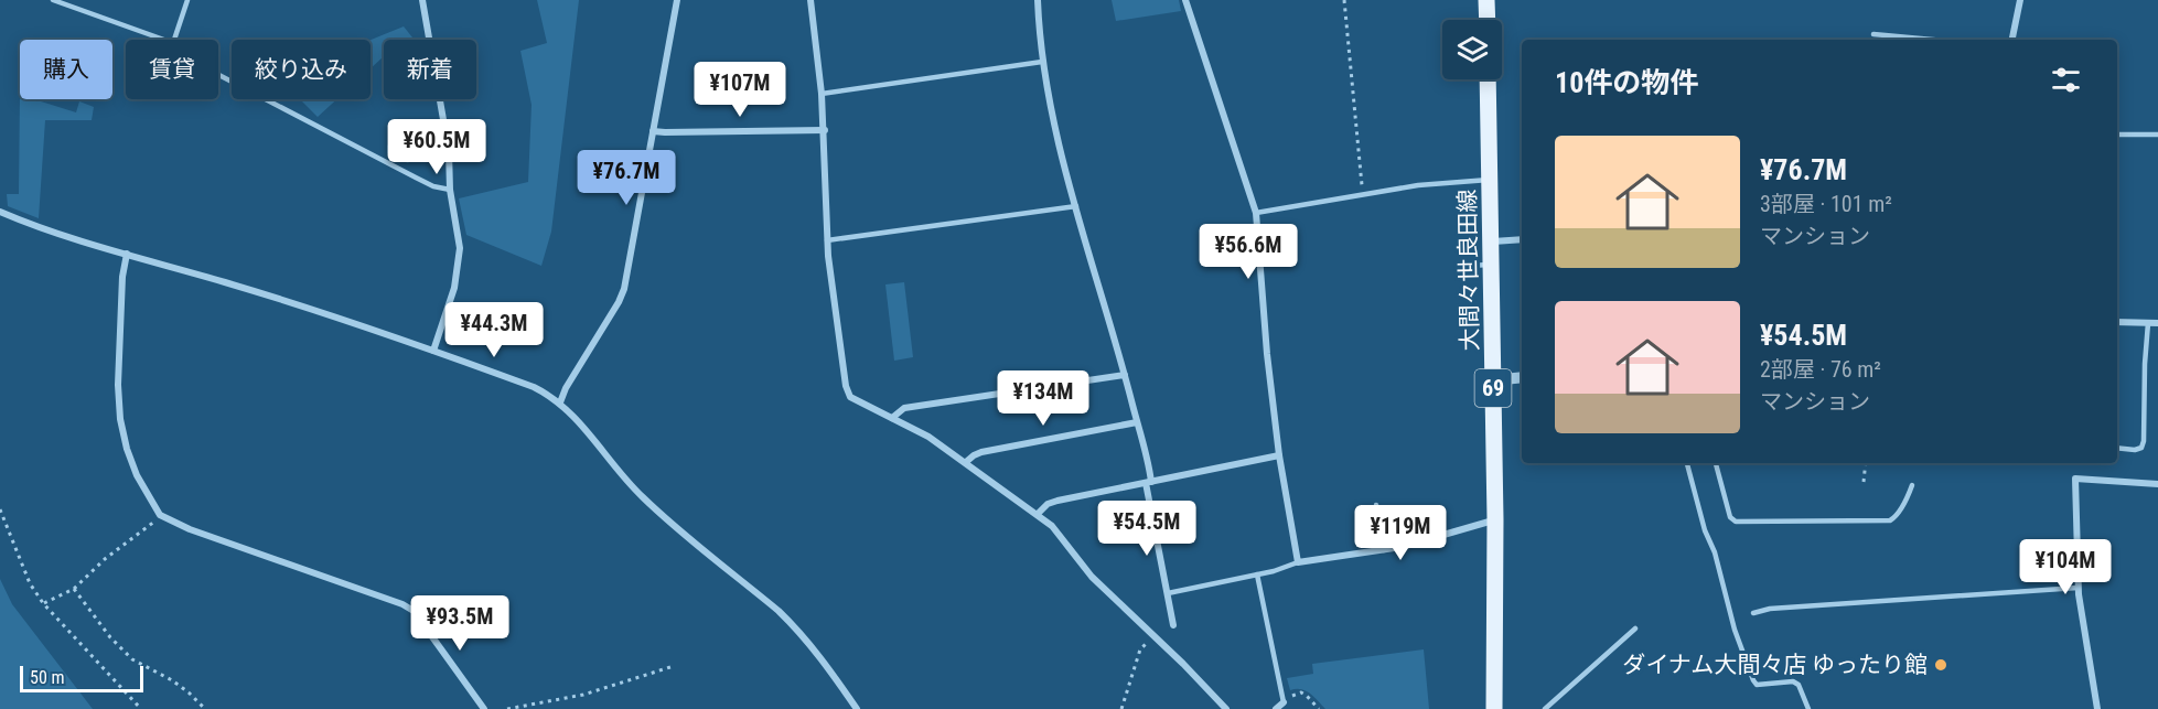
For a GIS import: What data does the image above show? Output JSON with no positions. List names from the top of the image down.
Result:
{
  "streets": {
    "main road": ["大間々世良田線", "69"]
  },
  "places": ["ダイナム大間々店 ゆったり館"],
  "scale_bar": "50 m",
  "page": {
    "chip": [
      "購入",
      "賃貸",
      "絞り込み",
      "新着"
    ],
    "heading": "10件の物件",
    "price": [
      "¥107M",
      "¥60.5M",
      "¥76.7M",
      "¥56.6M",
      "¥44.3M",
      "¥134M",
      "¥54.5M",
      "¥119M",
      "¥104M",
      "¥93.5M"
    ],
    "list": [
      {
        "name": "¥76.7M",
        "note": "3部屋 · 101 m² · マンション"
      },
      {
        "name": "¥54.5M",
        "note": "2部屋 · 76 m² · マンション"
      }
    ],
    "scale": "50 m"
  }
}
